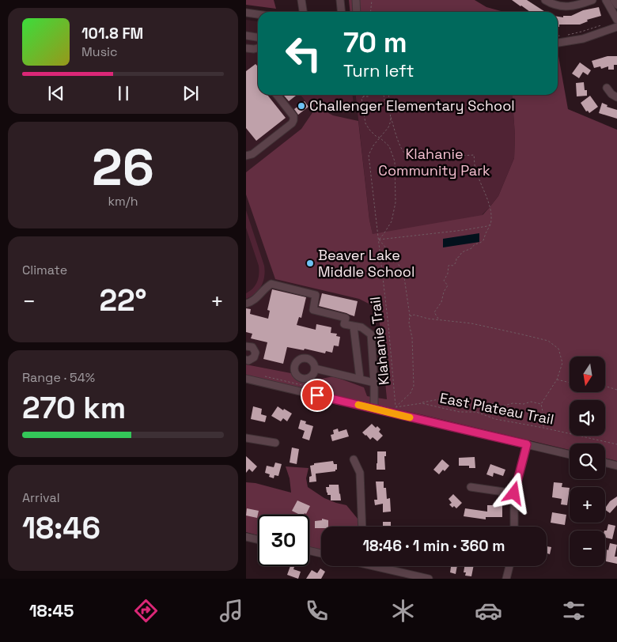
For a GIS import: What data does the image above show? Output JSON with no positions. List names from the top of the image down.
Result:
{
  "streets": {
    "path": ["Klahanie Trail", "East Plateau Trail"]
  },
  "crossings": [
    ["Klahanie Trail", "East Plateau Trail"]
  ],
  "parks": ["Klahanie Community Park"],
  "places": ["Challenger Elementary School", "Beaver Lake Middle School"],
  "north": "bottom",
  "page": {
    "turn": ["70 m", "Turn left"],
    "song": ["101.8 FM", "Music"],
    "tile": [
      ["26", "km/h"],
      "Climate",
      ["Range · 54%", "270 km"],
      ["Arrival", "18:46"]
    ],
    "heat": ["−", "22°", "+"],
    "map_buttons": ["+", "−"],
    "limit": "30",
    "trip": "18:46 · 1 min · 360 m",
    "tabs": "18:45"
  }
}
